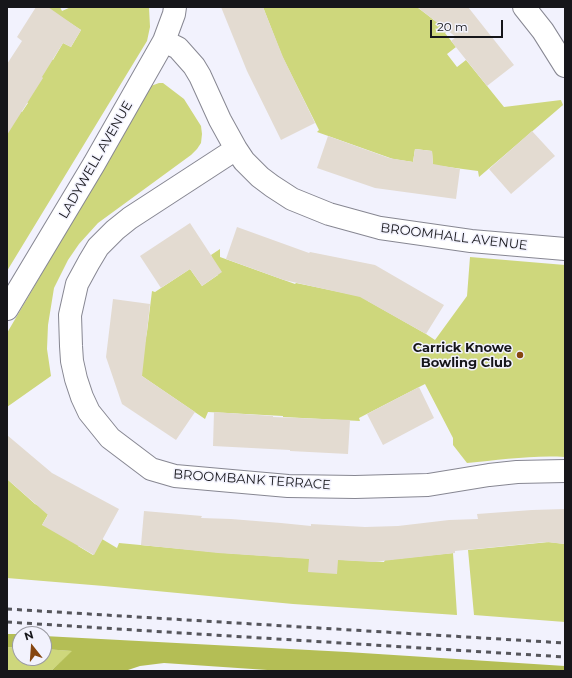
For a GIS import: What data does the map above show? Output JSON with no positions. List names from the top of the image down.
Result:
{
  "streets": {
    "street": ["LADYWELL AVENUE", "BROOMHALL AVENUE", "BROOMBANK TERRACE"]
  },
  "crossings": [
    ["LADYWELL AVENUE", "BROOMHALL AVENUE"],
    ["BROOMHALL AVENUE", "BROOMBANK TERRACE"]
  ],
  "places": ["Carrick Knowe Bowling Club"],
  "scale_bar": "20 m",
  "north": "top"
}
